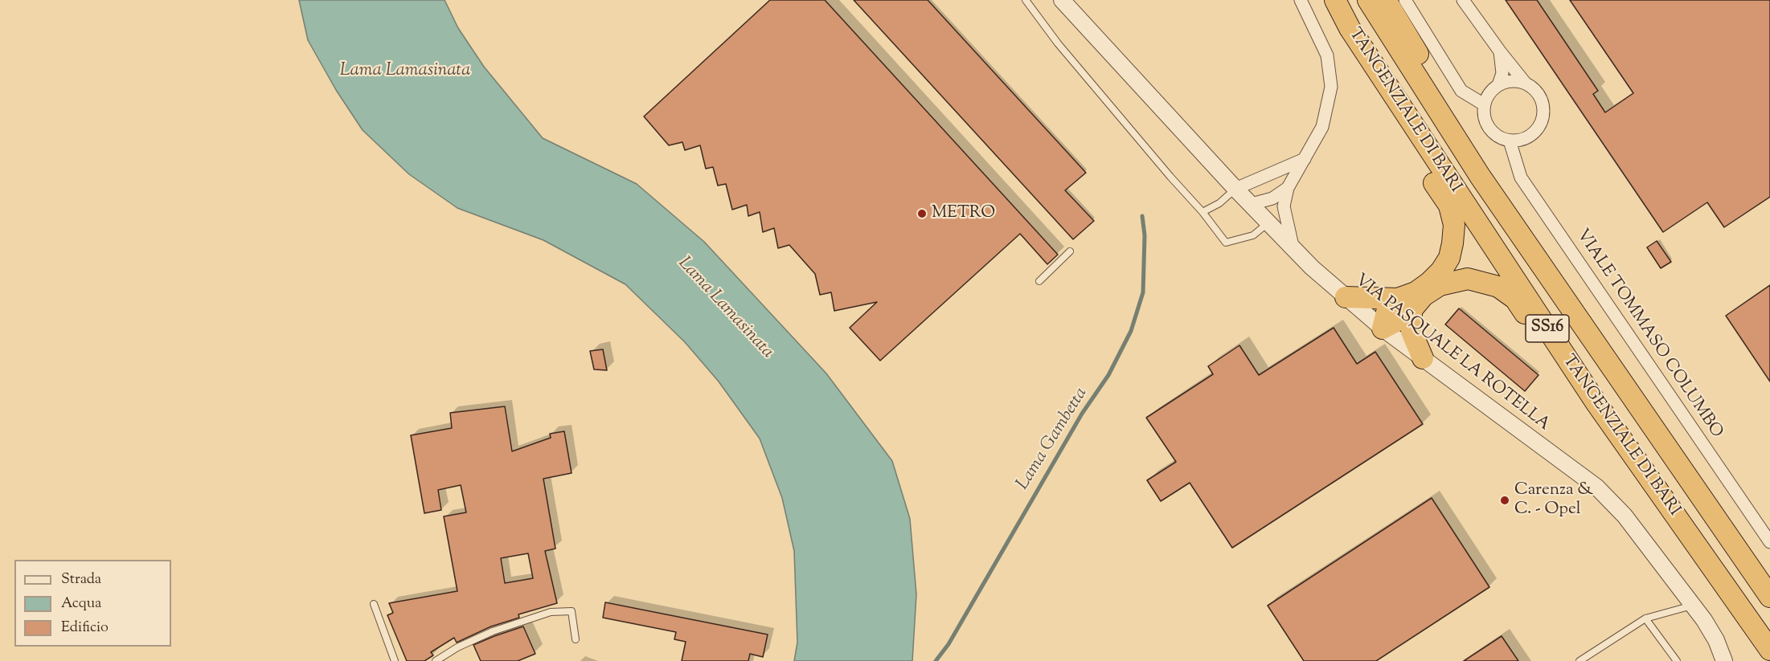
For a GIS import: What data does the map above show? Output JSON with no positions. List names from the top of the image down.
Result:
{
  "streets": {
    "highway": ["TANGENZIALE DI BARI", "SS16"],
    "street": ["VIALE TOMMASO COLUMBO", "VIA PASQUALE LA ROTELLA"]
  },
  "water": ["Lama Lamasinata", "Lama Gambetta"],
  "places": ["METRO", "Carenza & C. - Opel"],
  "legend": ["Strada", "Acqua", "Edificio"]
}
